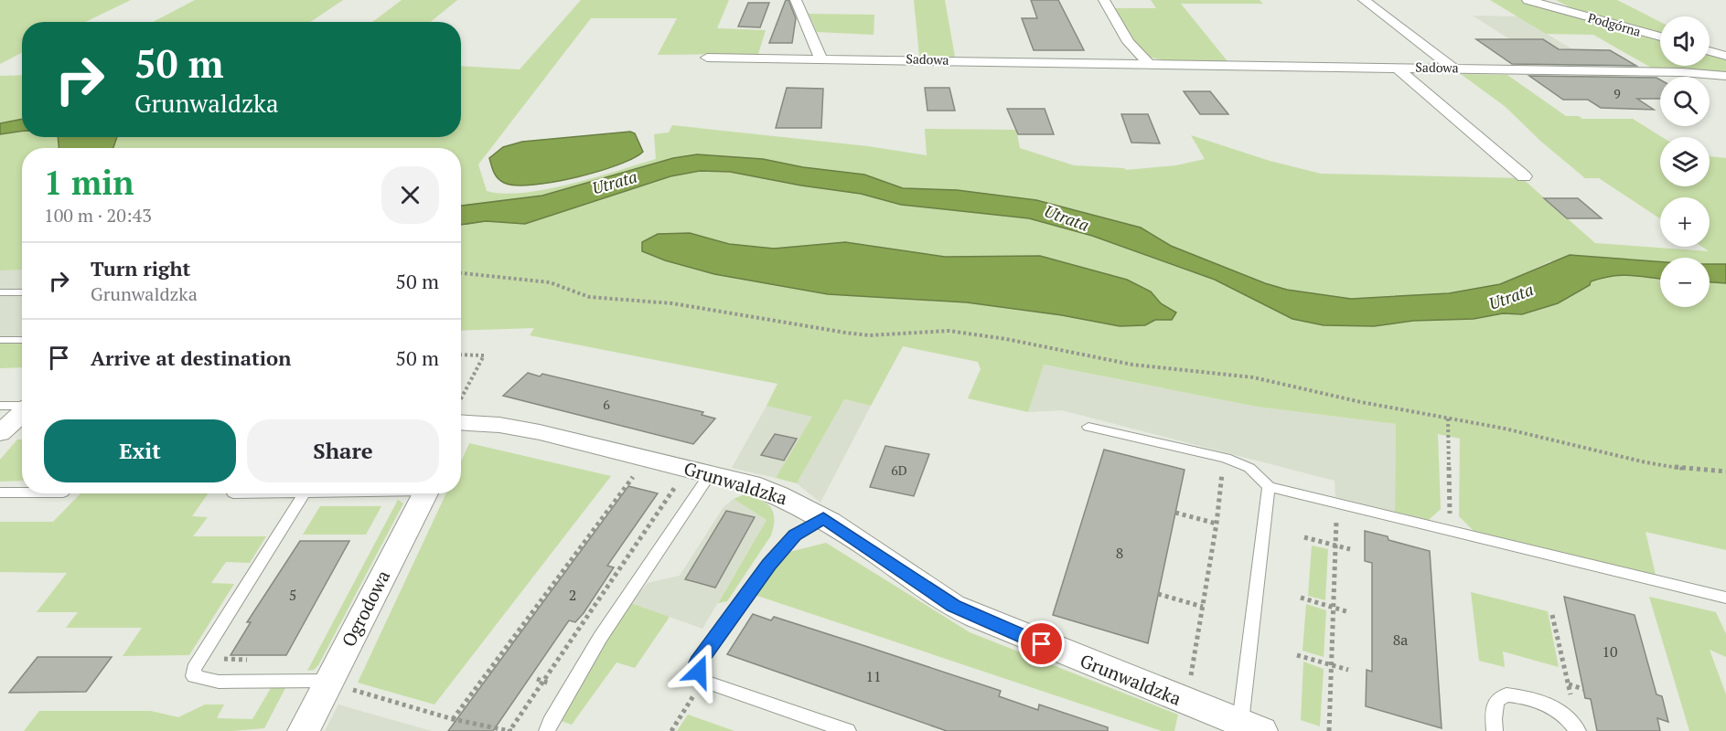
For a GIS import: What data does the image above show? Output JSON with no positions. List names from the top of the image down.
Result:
{
  "streets": {
    "street": [
      "Podgórna",
      "Sadowa",
      "Grunwaldzka",
      "Ogrodowa"
    ]
  },
  "water": ["Utrata"],
  "house_numbers": [
    "9",
    "6",
    "6D",
    "8",
    "5",
    "2",
    "8a",
    "10",
    "11"
  ],
  "page": {
    "map_buttons": ["+", "−"],
    "turn": ["50 m", "Grunwaldzka"],
    "heading": ["1 min", "100 m · 20:43"],
    "list": [
      {
        "name": "Turn right",
        "note": "Grunwaldzka",
        "value": "50 m"
      },
      {
        "name": "Arrive at destination",
        "value": "50 m"
      }
    ],
    "buttons": ["Exit", "Share"]
  }
}
